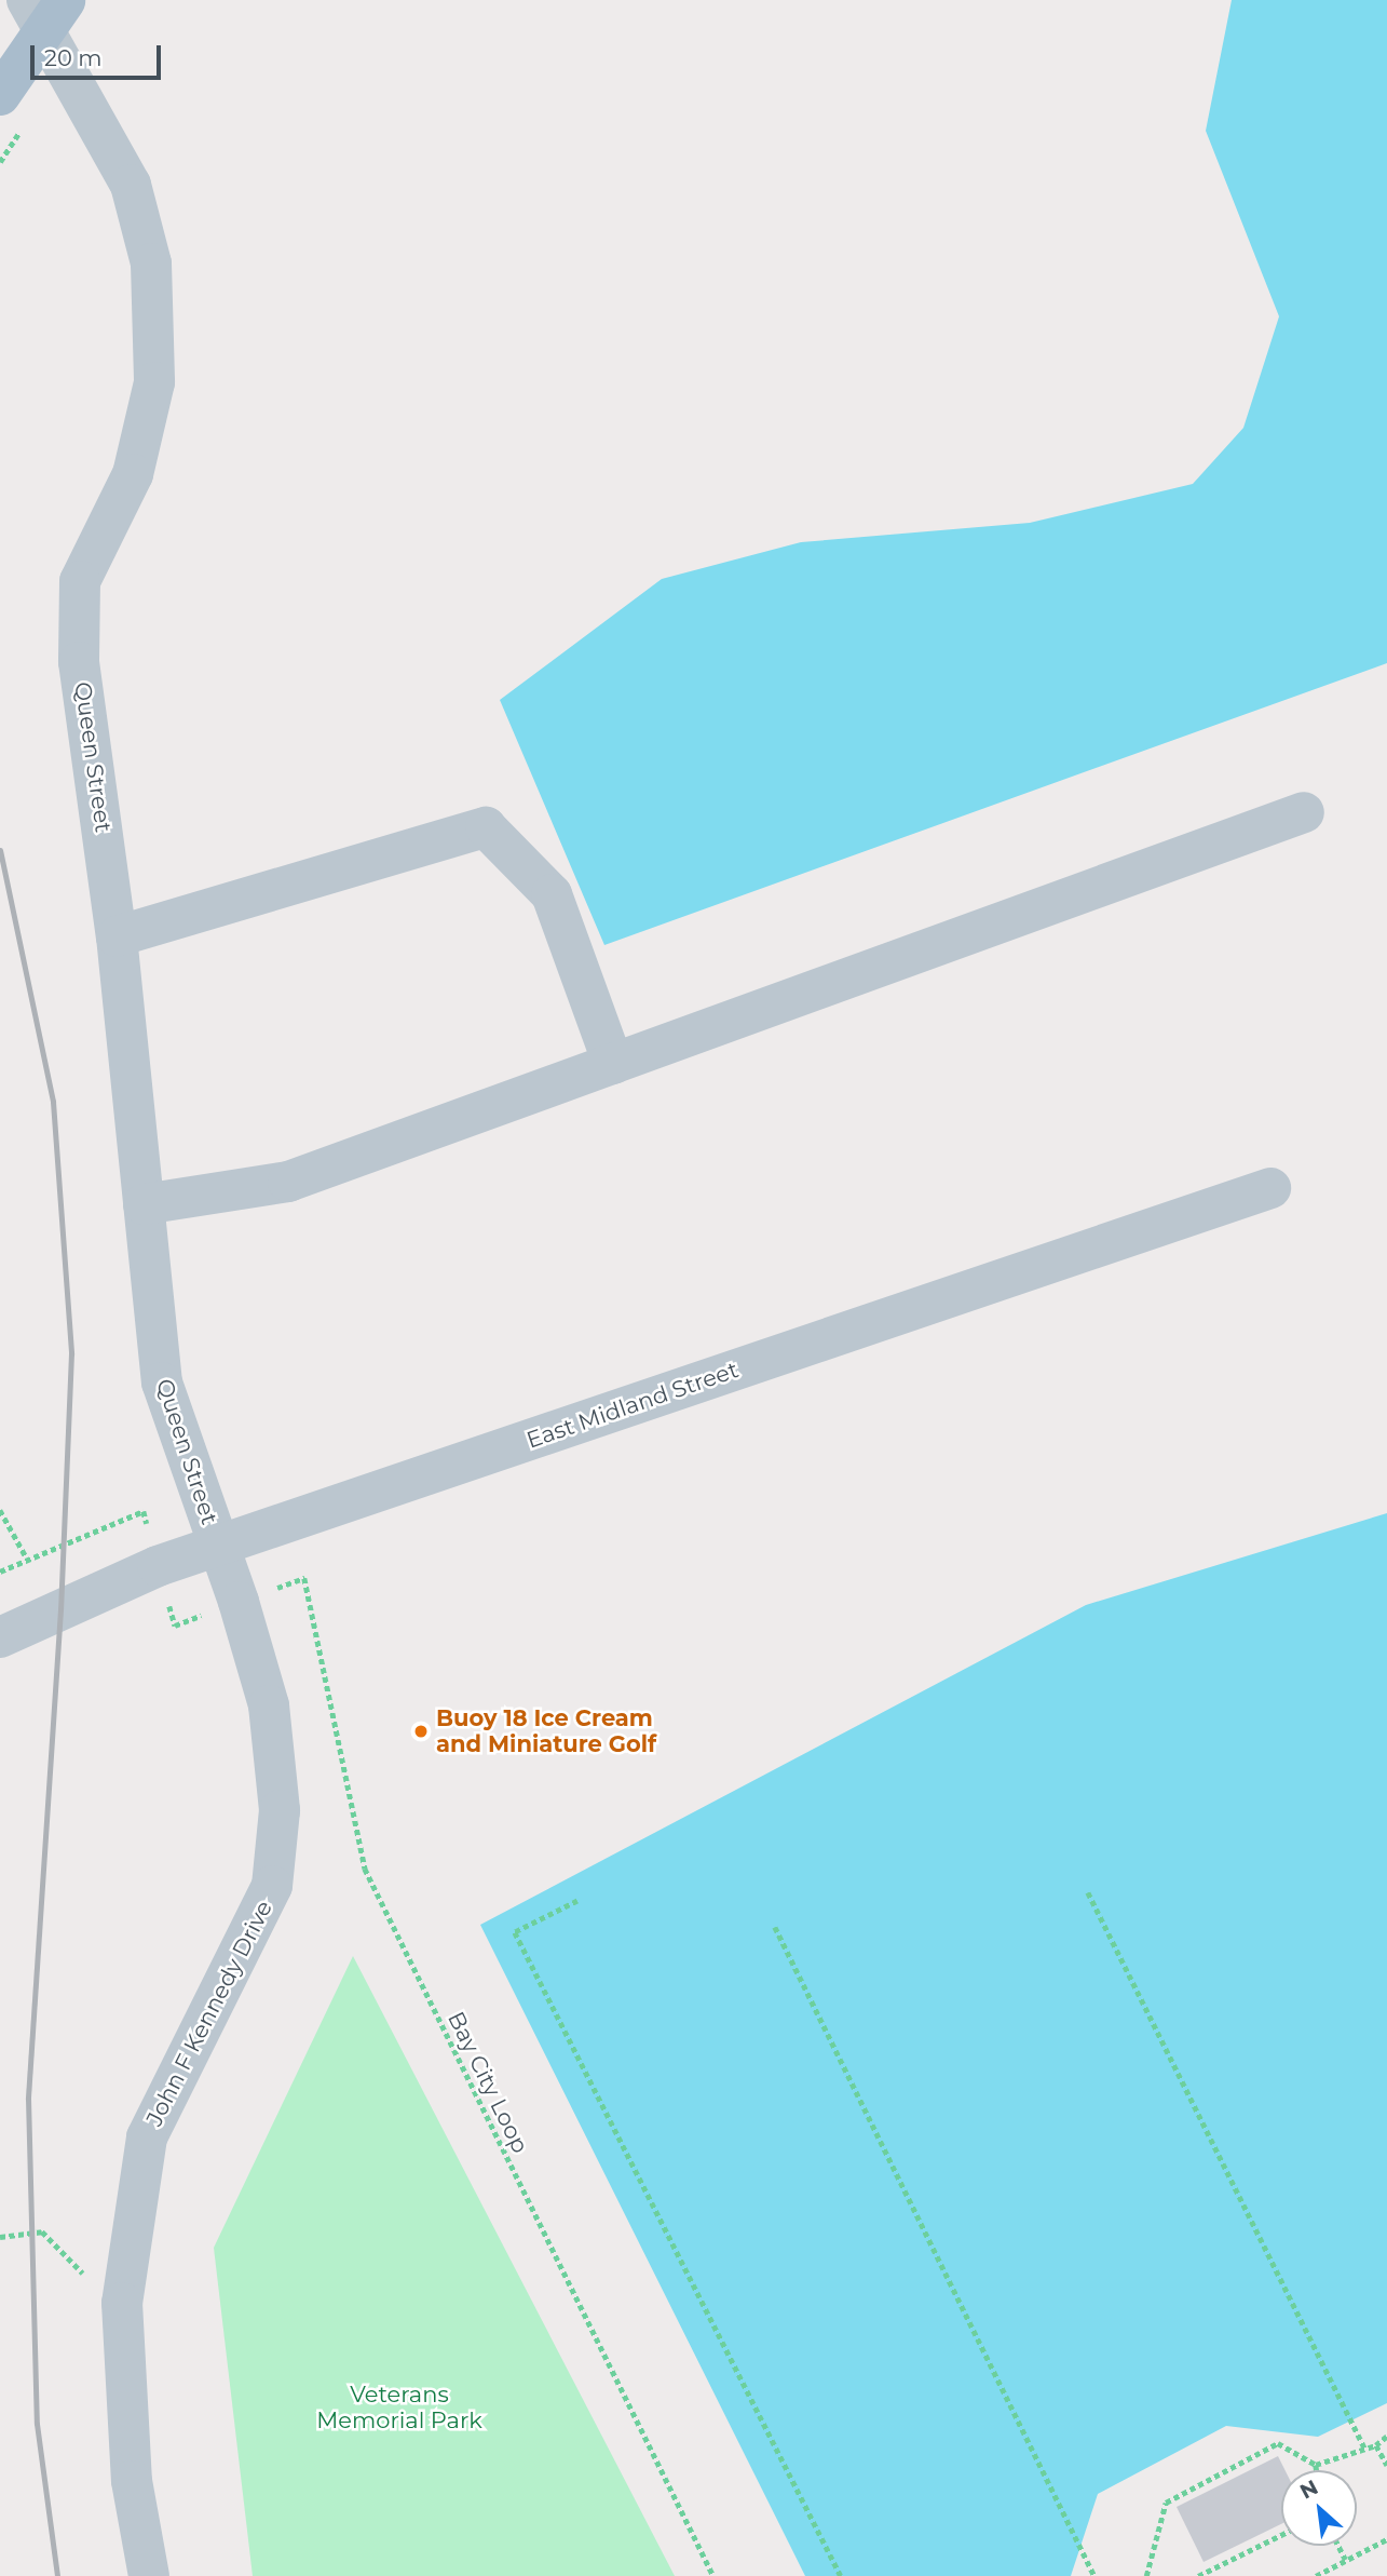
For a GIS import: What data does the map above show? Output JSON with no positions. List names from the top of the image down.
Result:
{
  "streets": {
    "street": ["Queen Street", "East Midland Street", "John F Kennedy Drive"],
    "path": ["Bay City Loop"]
  },
  "crossings": [
    ["Queen Street", "East Midland Street"],
    ["Queen Street", "John F Kennedy Drive"],
    ["East Midland Street", "John F Kennedy Drive"]
  ],
  "parks": ["Veterans Memorial Park"],
  "places": ["Buoy 18 Ice Cream and Miniature Golf"],
  "scale_bar": "20 m",
  "north": "top left"
}
